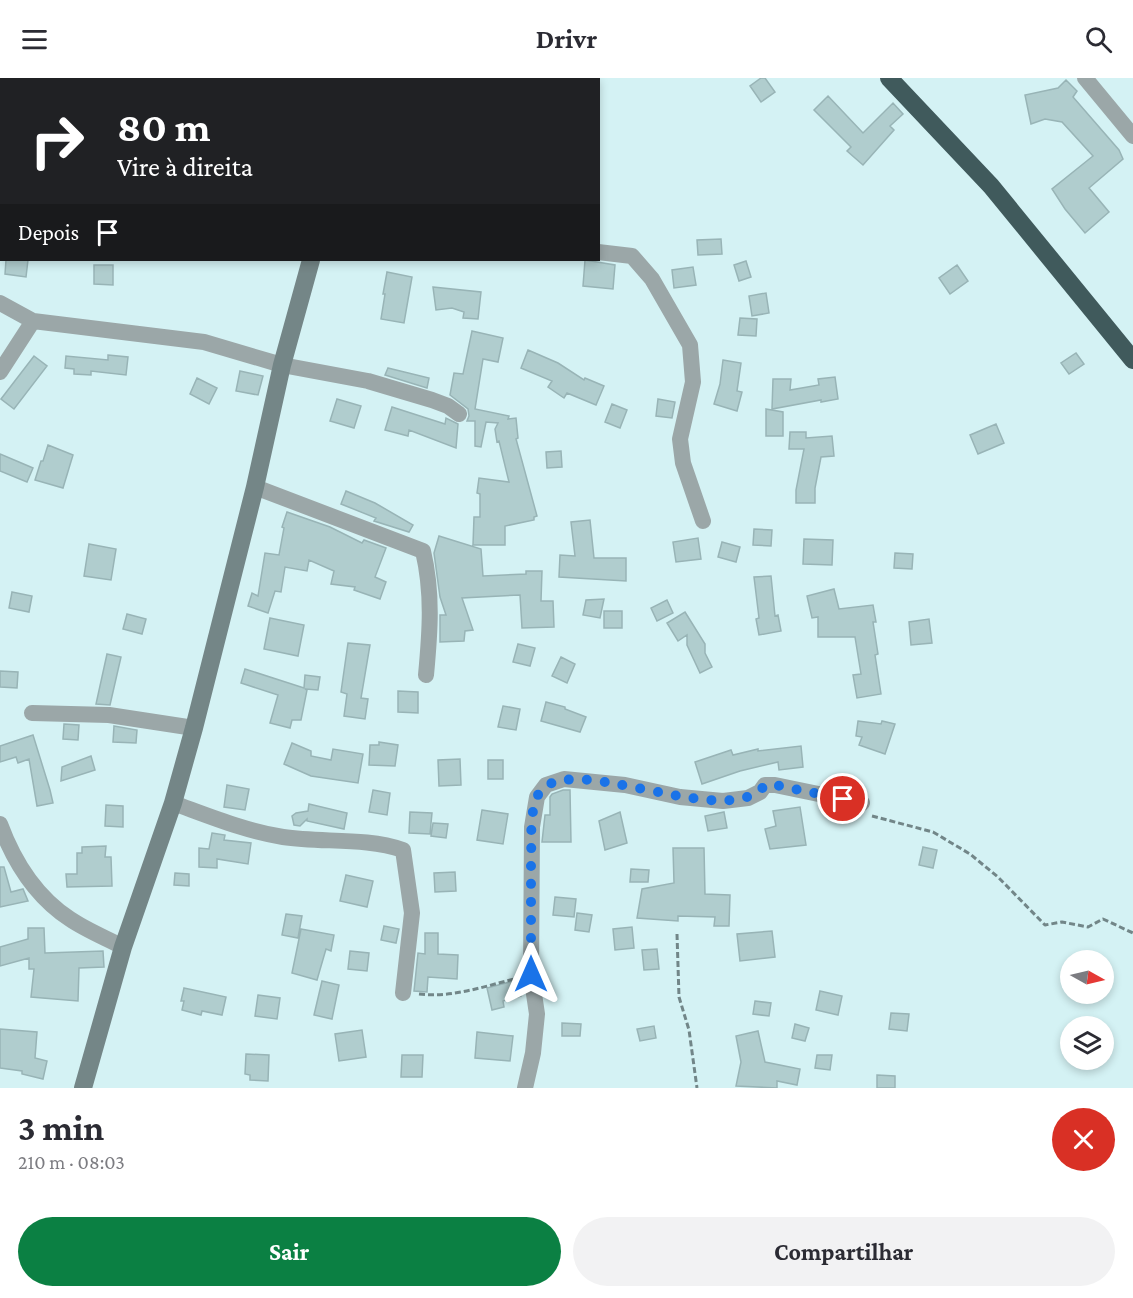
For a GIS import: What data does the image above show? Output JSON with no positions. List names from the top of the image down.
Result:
{
  "north": "right",
  "page": {
    "header": "Drivr",
    "turn": ["80 m", "Vire à direita"],
    "then": "Depois",
    "heading": ["3 min", "210 m · 08:03"],
    "buttons": ["Sair", "Compartilhar"]
  }
}
